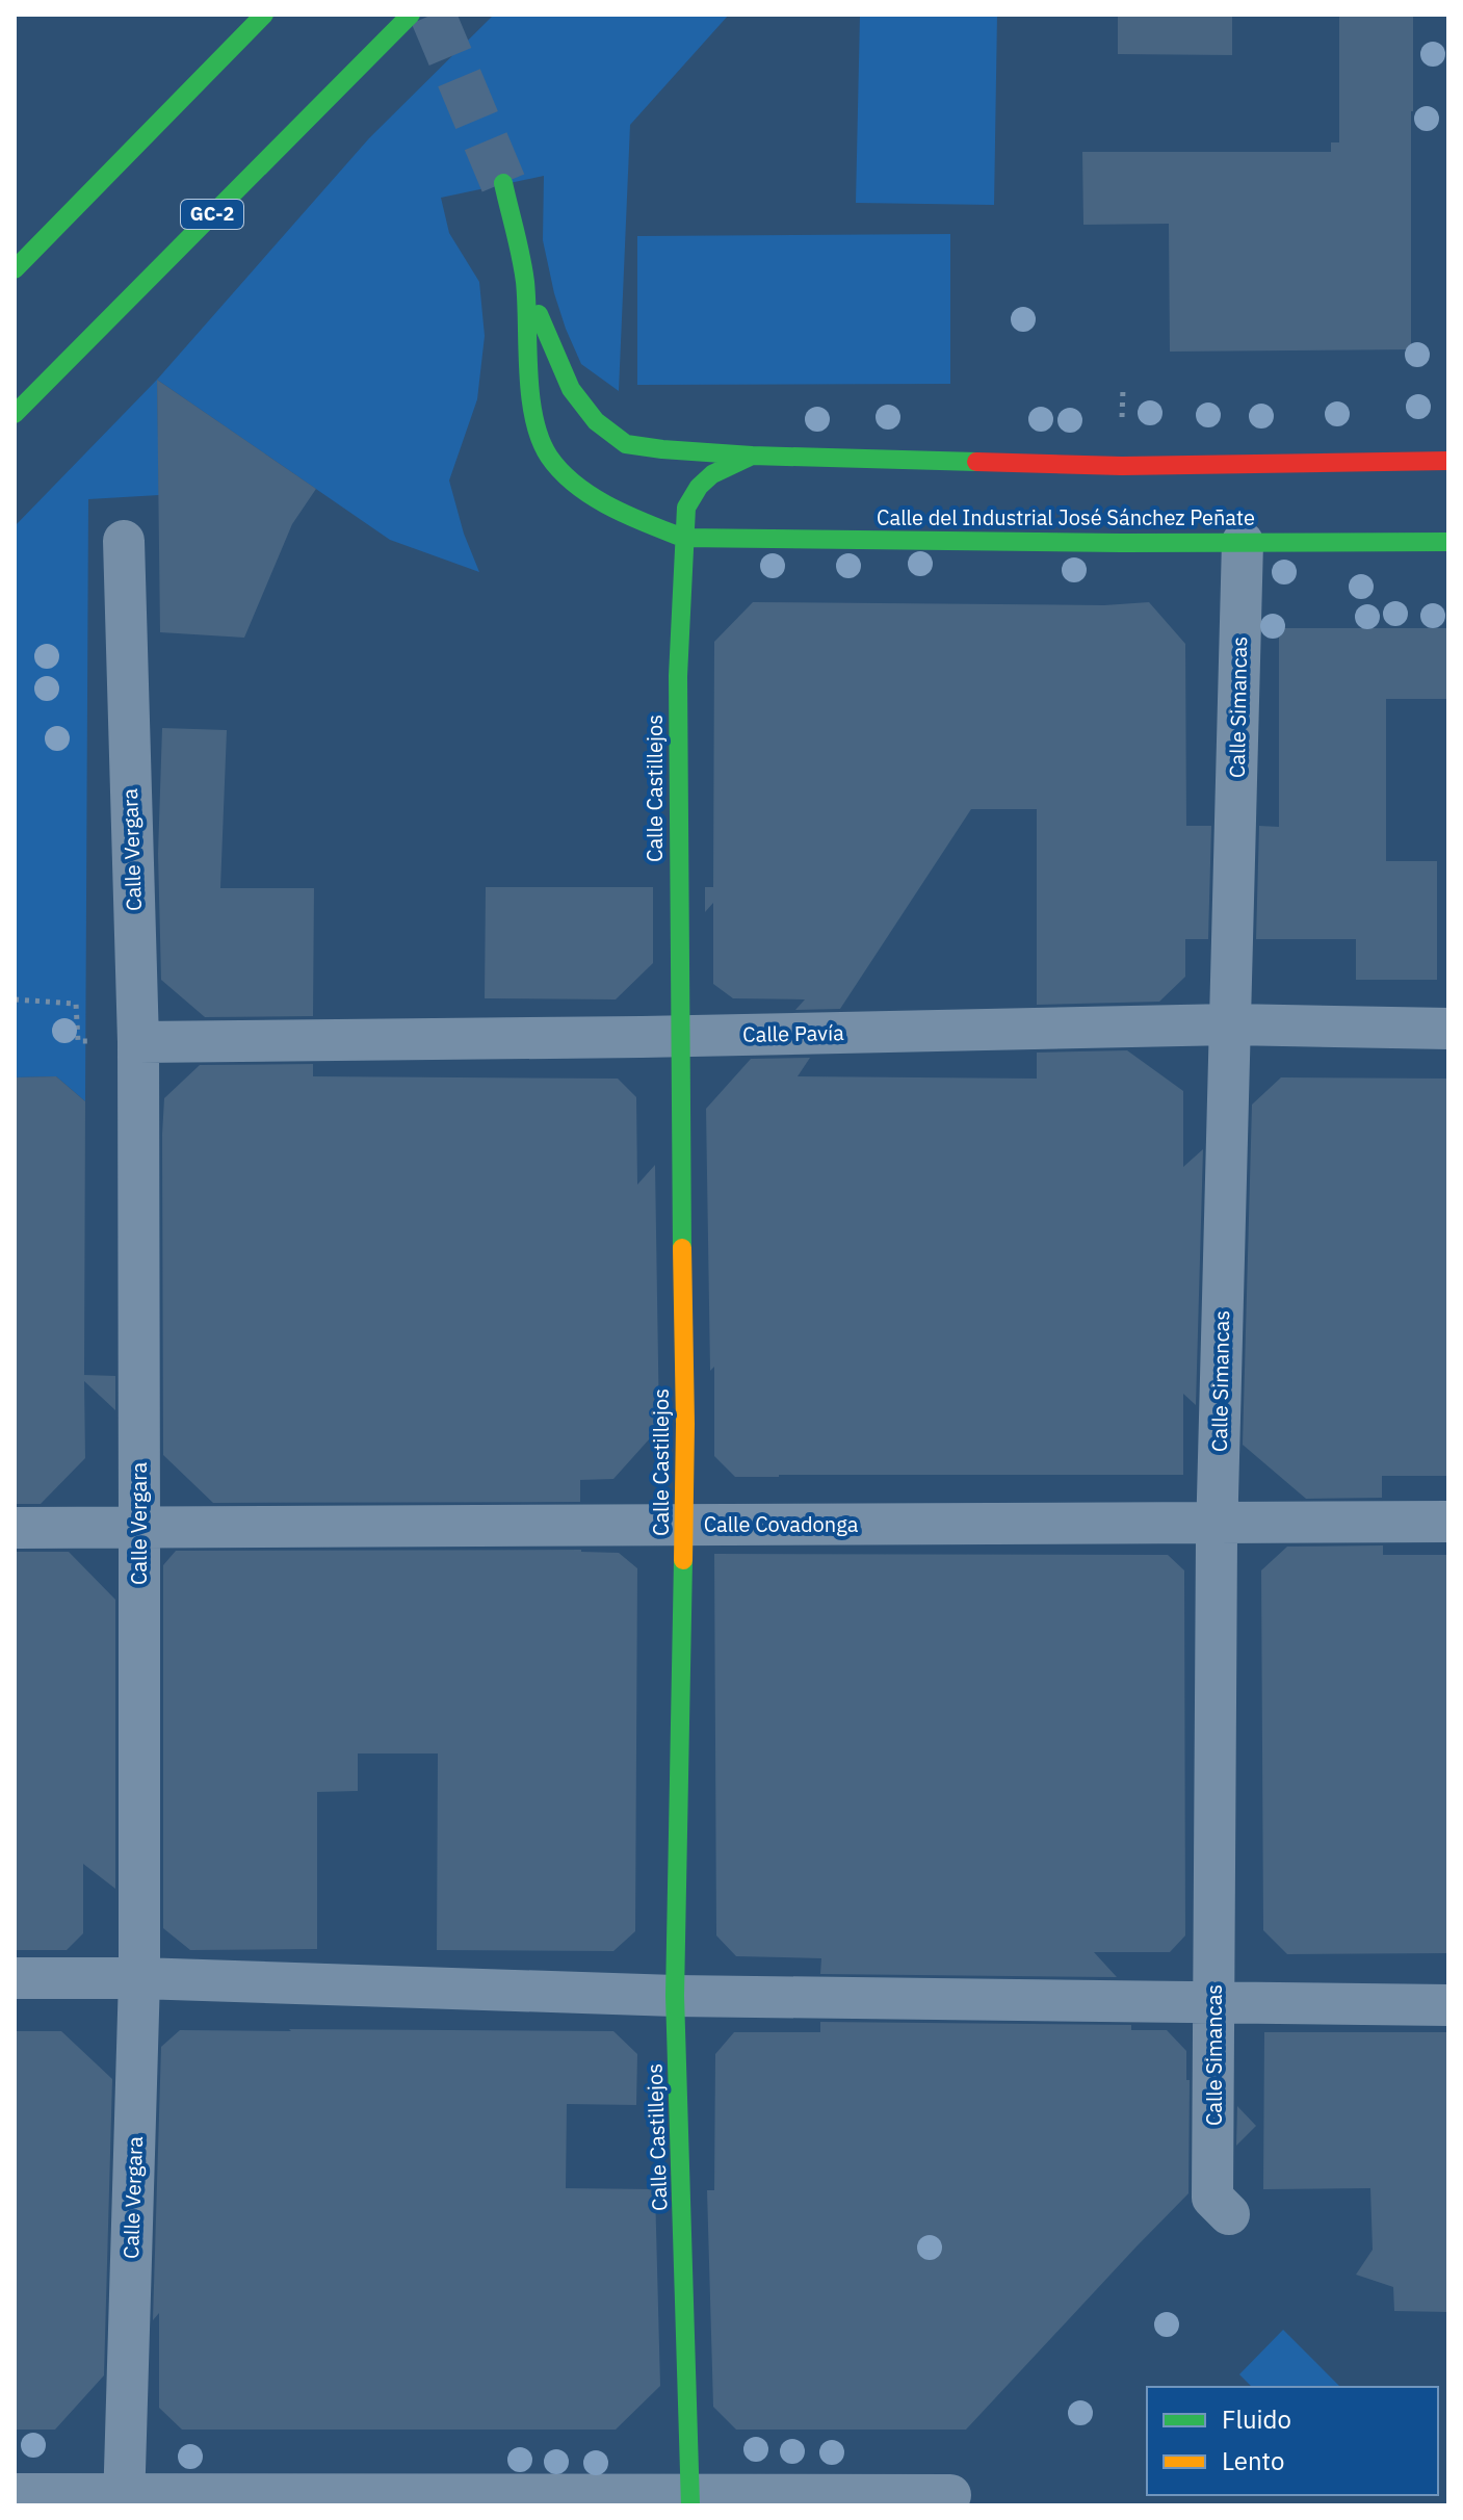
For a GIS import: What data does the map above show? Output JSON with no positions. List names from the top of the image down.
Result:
{
  "streets": {
    "main road": ["GC-2", "Calle del Industrial José Sánchez Peñate", "Calle Castillejos"],
    "street": [
      "Calle Simancas",
      "Calle Vergara",
      "Calle Pavía",
      "Calle Covadonga"
    ]
  },
  "crossings": [
    ["Calle del Industrial José Sánchez Peñate", "Calle Simancas"],
    ["Calle del Industrial José Sánchez Peñate", "Calle Castillejos"],
    ["Calle Simancas", "Calle Pavía"],
    ["Calle Simancas", "Calle Covadonga"],
    ["Calle Castillejos", "Calle Pavía"],
    ["Calle Castillejos", "Calle Covadonga"],
    ["Calle Vergara", "Calle Pavía"],
    ["Calle Vergara", "Calle Covadonga"]
  ],
  "legend": ["Fluido", "Lento"]
}
